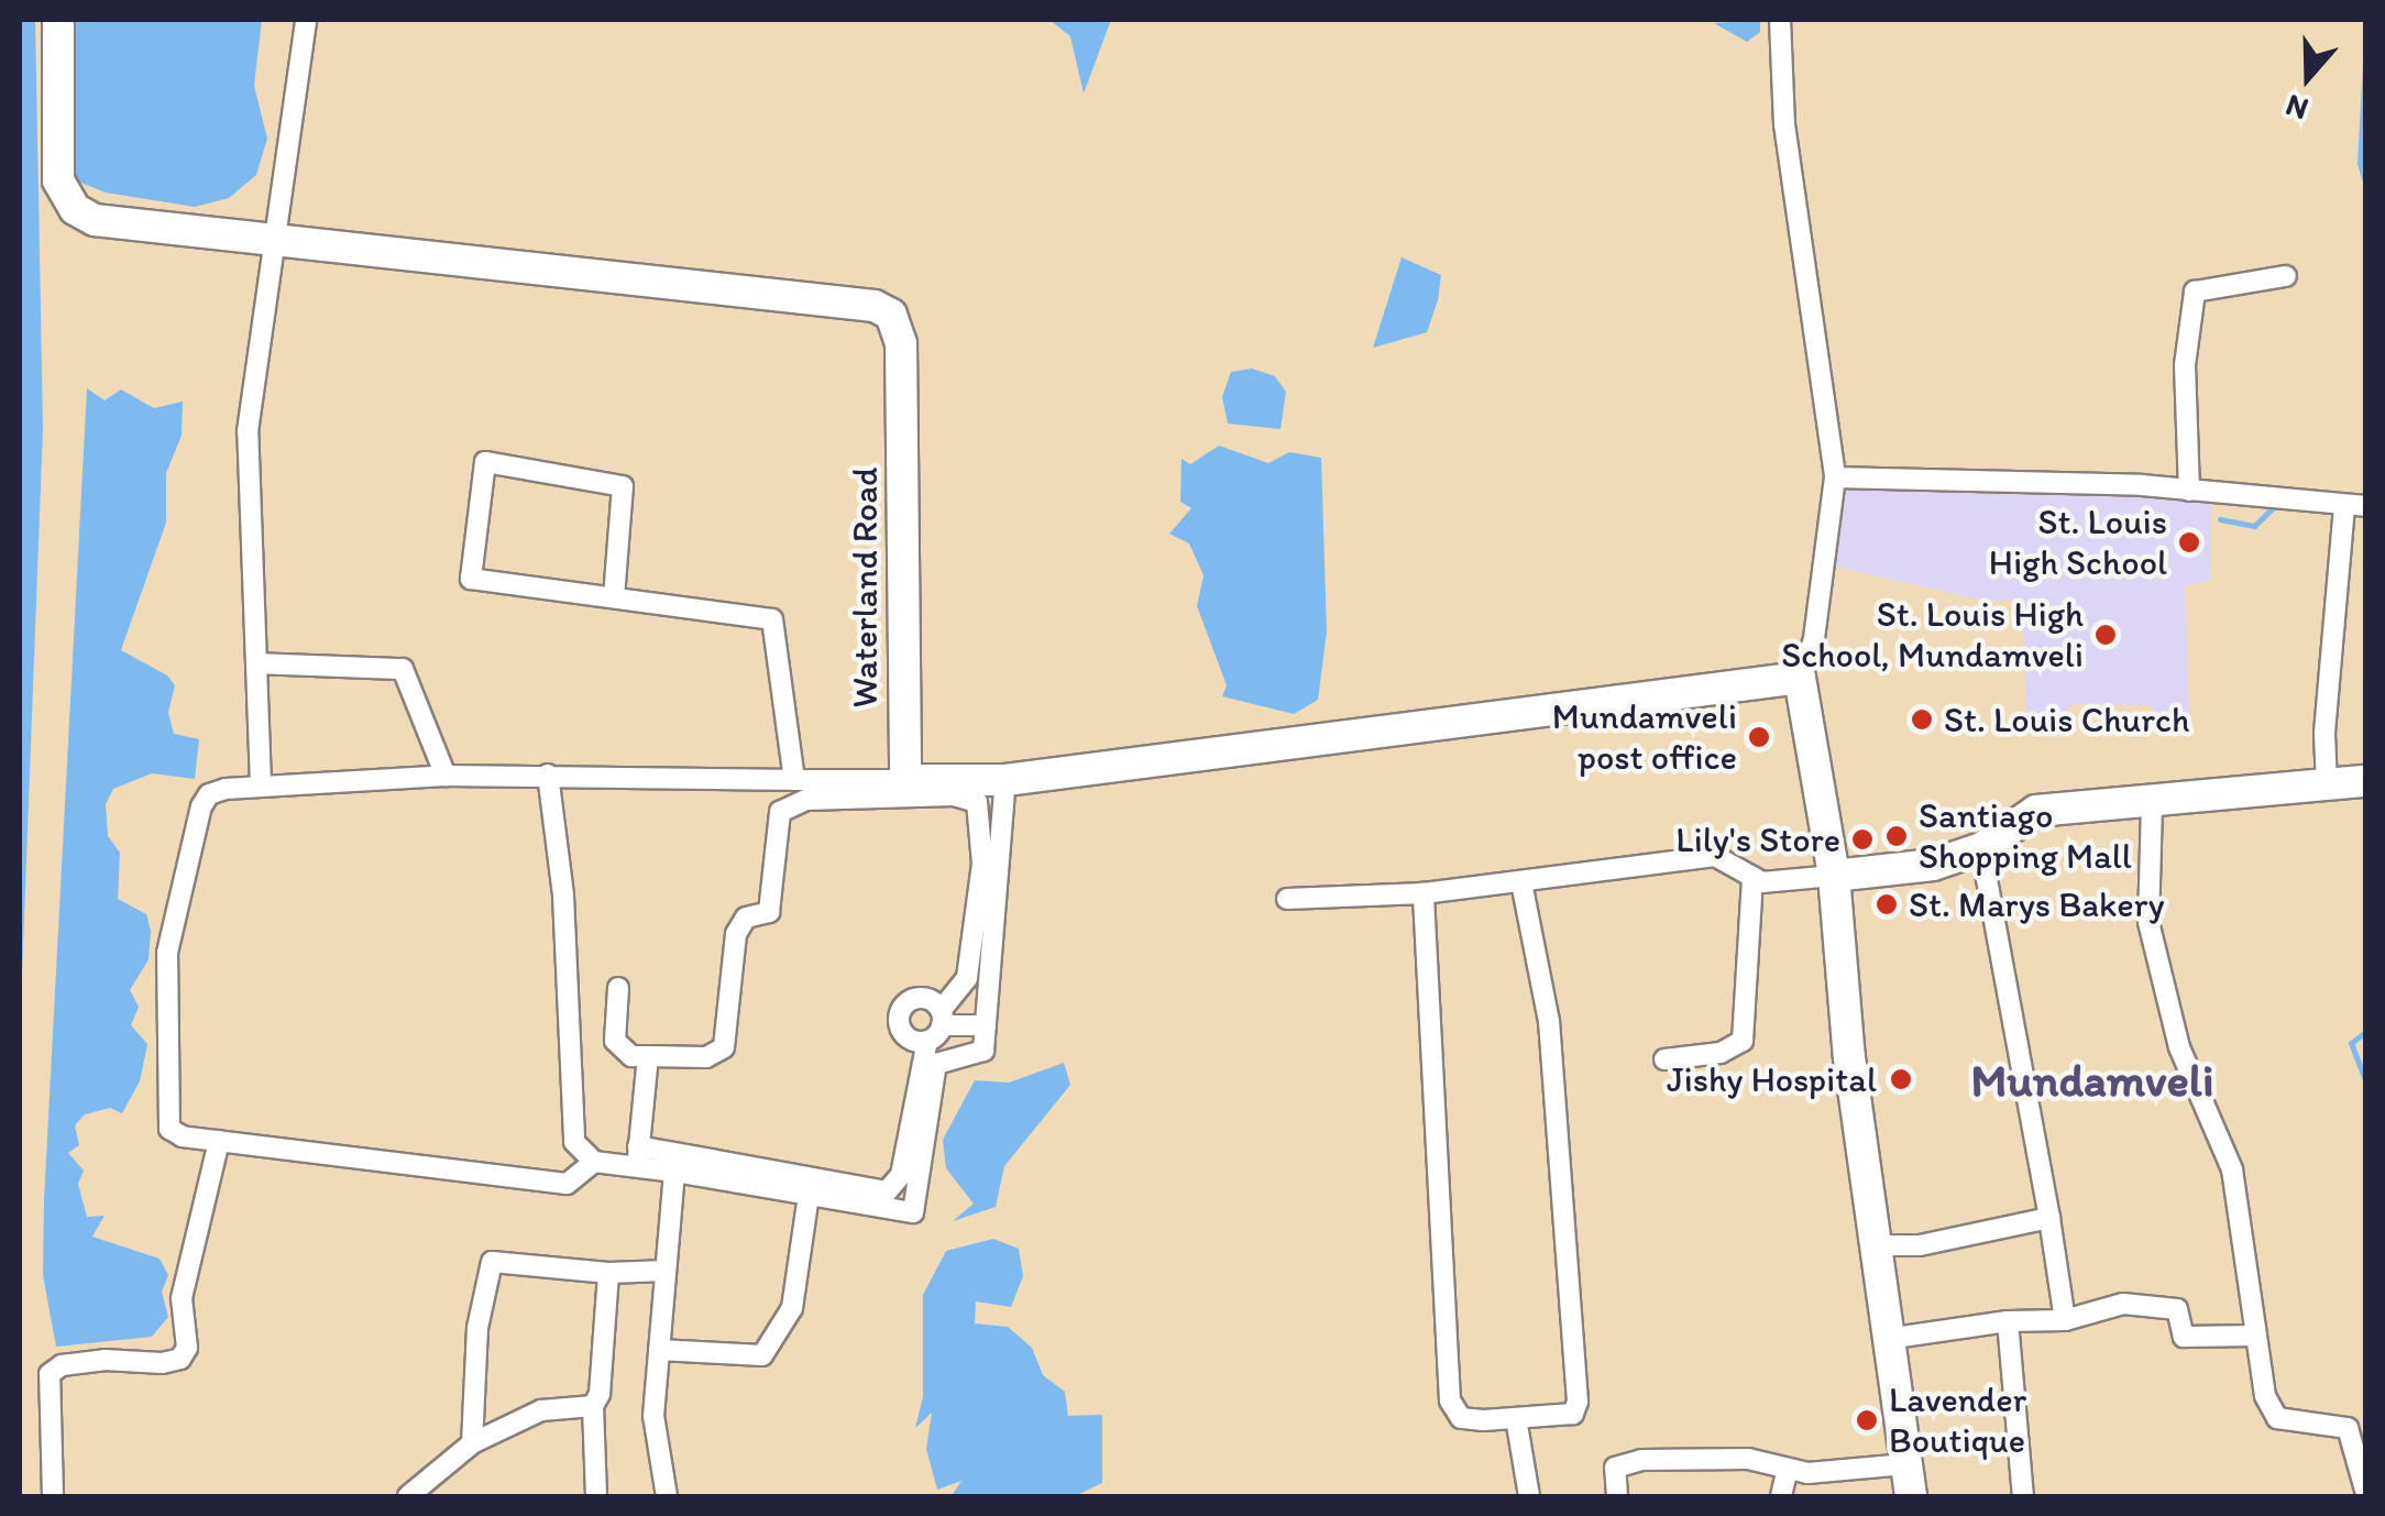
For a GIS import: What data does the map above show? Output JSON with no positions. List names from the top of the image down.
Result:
{
  "streets": {
    "main road": ["Waterland Road"]
  },
  "districts": ["Mundamveli"],
  "places": [
    "St. Louis High School",
    "St. Louis High School, Mundamveli",
    "St. Louis Church",
    "Mundamveli post office",
    "Santiago Shopping Mall",
    "Lily's Store",
    "St. Marys Bakery",
    "Jishy Hospital",
    "Lavender Boutique"
  ],
  "north": "bottom"
}
